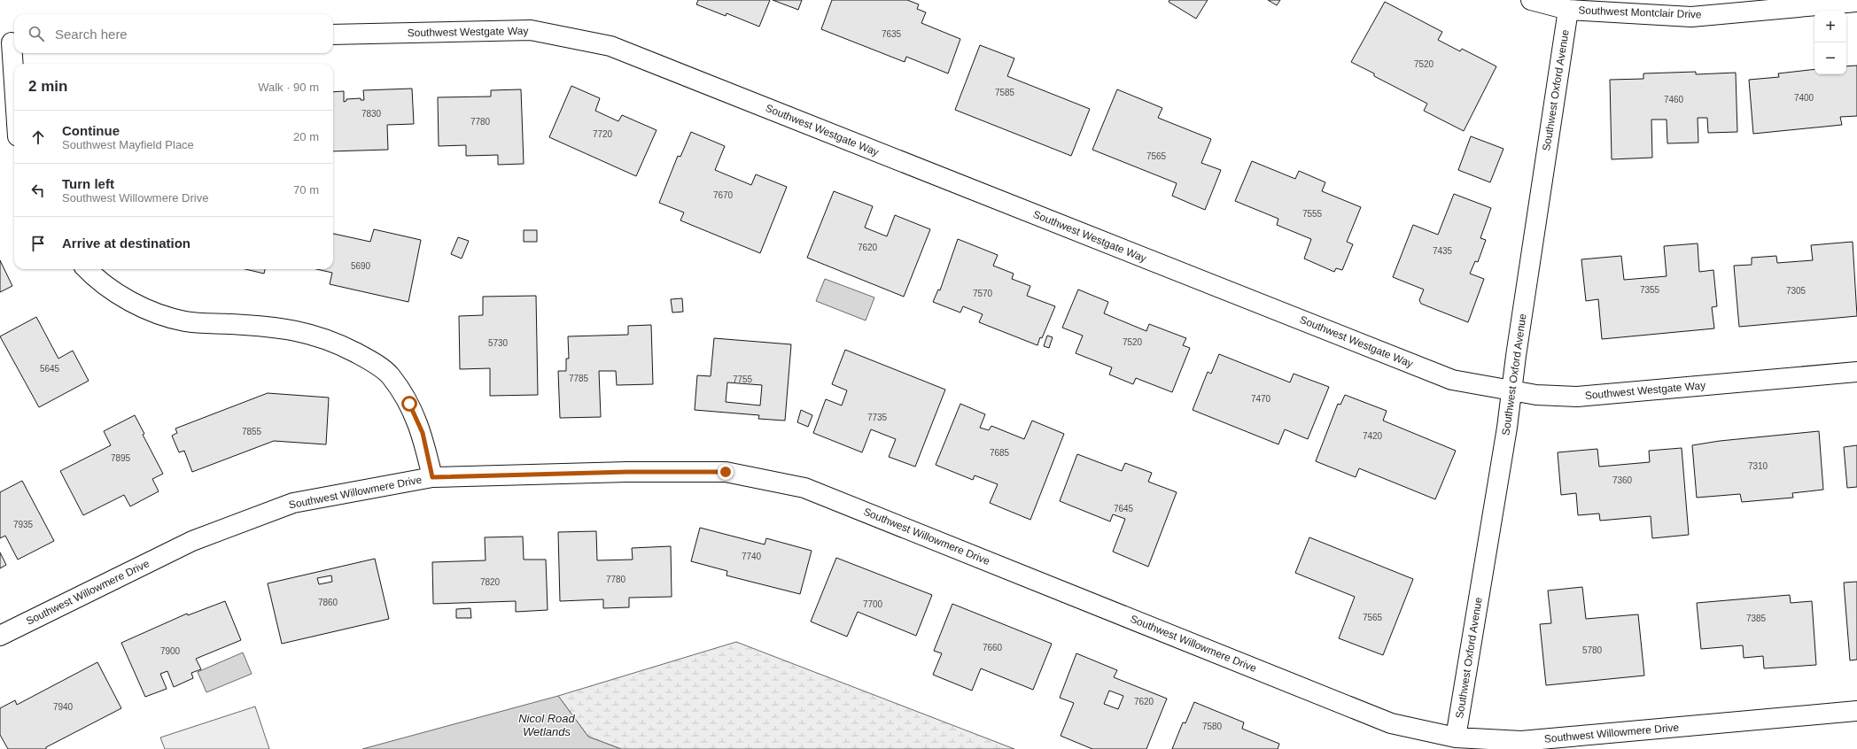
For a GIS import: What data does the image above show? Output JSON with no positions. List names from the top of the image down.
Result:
{
  "streets": {
    "street": [
      "Southwest Montclair Drive",
      "Southwest Westgate Way",
      "Southwest Oxford Avenue",
      "Southwest Willowmere Drive"
    ]
  },
  "crossings": [
    ["Southwest Montclair Drive", "Southwest Oxford Avenue"],
    ["Southwest Westgate Way", "Southwest Oxford Avenue"],
    ["Southwest Oxford Avenue", "Southwest Willowmere Drive"]
  ],
  "water": ["Nicol Road Wetlands"],
  "house_numbers": [
    "7635",
    "7520",
    "7585",
    "7400",
    "7460",
    "7830",
    "7780",
    "7720",
    "7565",
    "7670",
    "7555",
    "7620",
    "7435",
    "5690",
    "7355",
    "7305",
    "7570",
    "7520",
    "5730",
    "5645",
    "7785",
    "7755",
    "7470",
    "7735",
    "7855",
    "7420",
    "7685",
    "7895",
    "7310",
    "7360",
    "7645",
    "7935",
    "7740",
    "7780",
    "7820",
    "7860",
    "7700",
    "7565",
    "7385",
    "7660",
    "5780",
    "7900",
    "7620",
    "7940",
    "7580"
  ],
  "page": {
    "map_buttons": ["+", "−"],
    "search": "Search here",
    "heading": ["2 min", "Walk · 90 m"],
    "list": [
      ["Continue", "Southwest Mayfield Place", "20 m"],
      ["Turn left", "Southwest Willowmere Drive", "70 m"],
      "Arrive at destination"
    ]
  }
}
